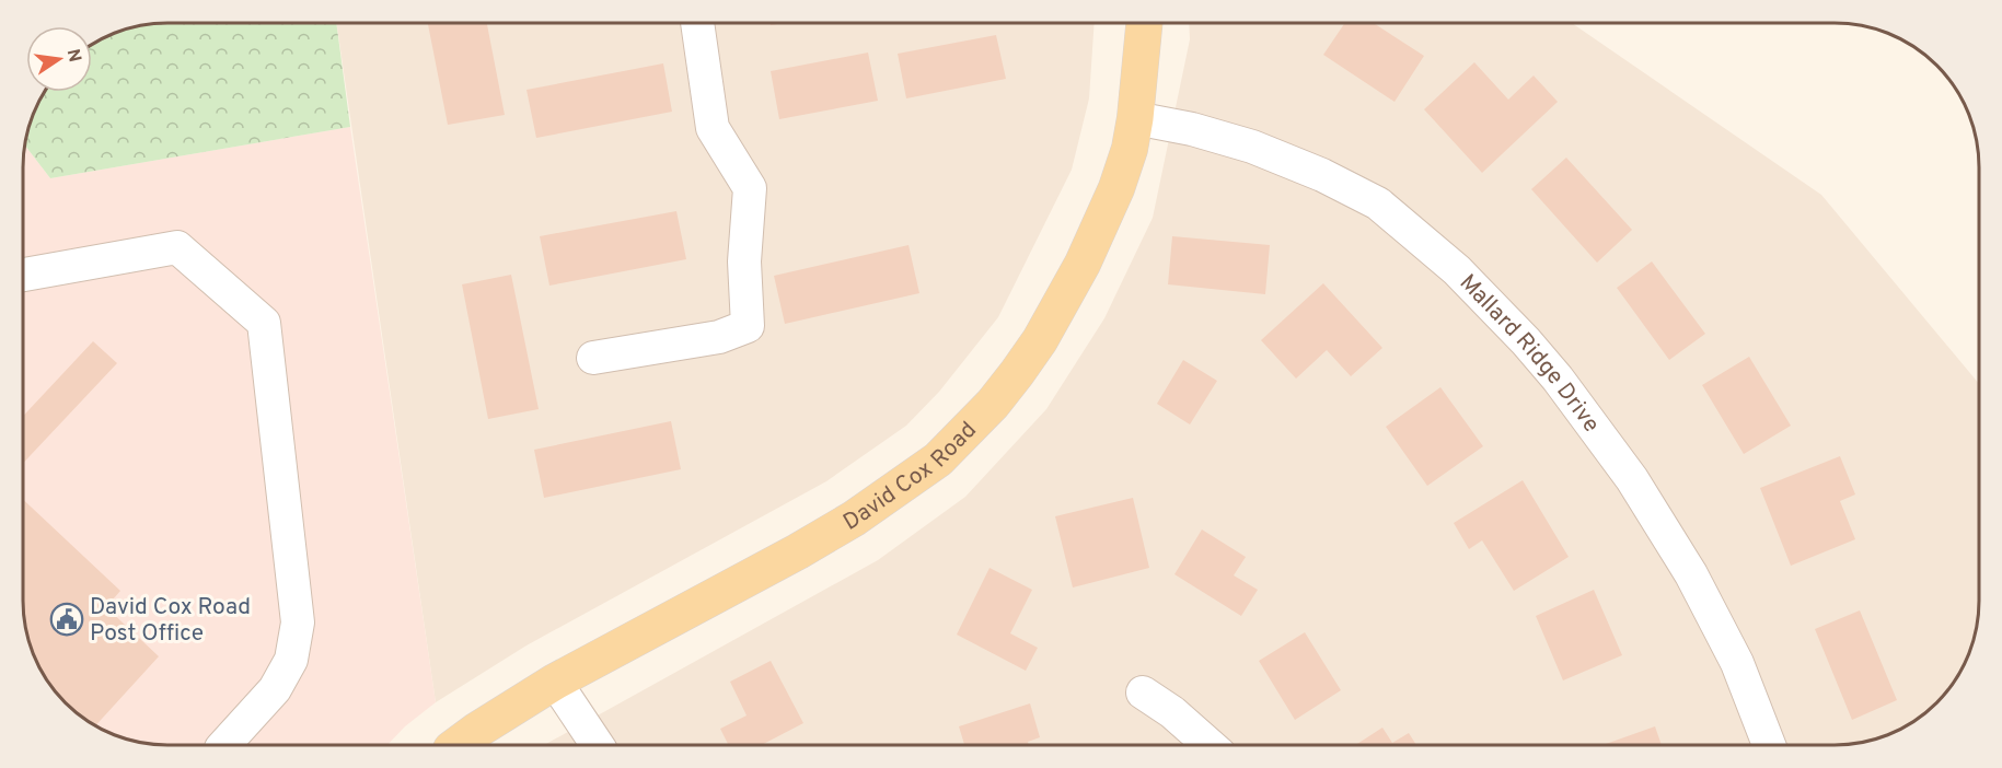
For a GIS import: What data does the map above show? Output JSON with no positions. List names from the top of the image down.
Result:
{
  "streets": {
    "main road": ["David Cox Road"],
    "street": ["Mallard Ridge Drive"]
  },
  "crossings": [
    ["Mallard Ridge Drive", "David Cox Road"]
  ],
  "places": {
    "public building": ["David Cox Road Post Office"]
  },
  "north": "right"
}
